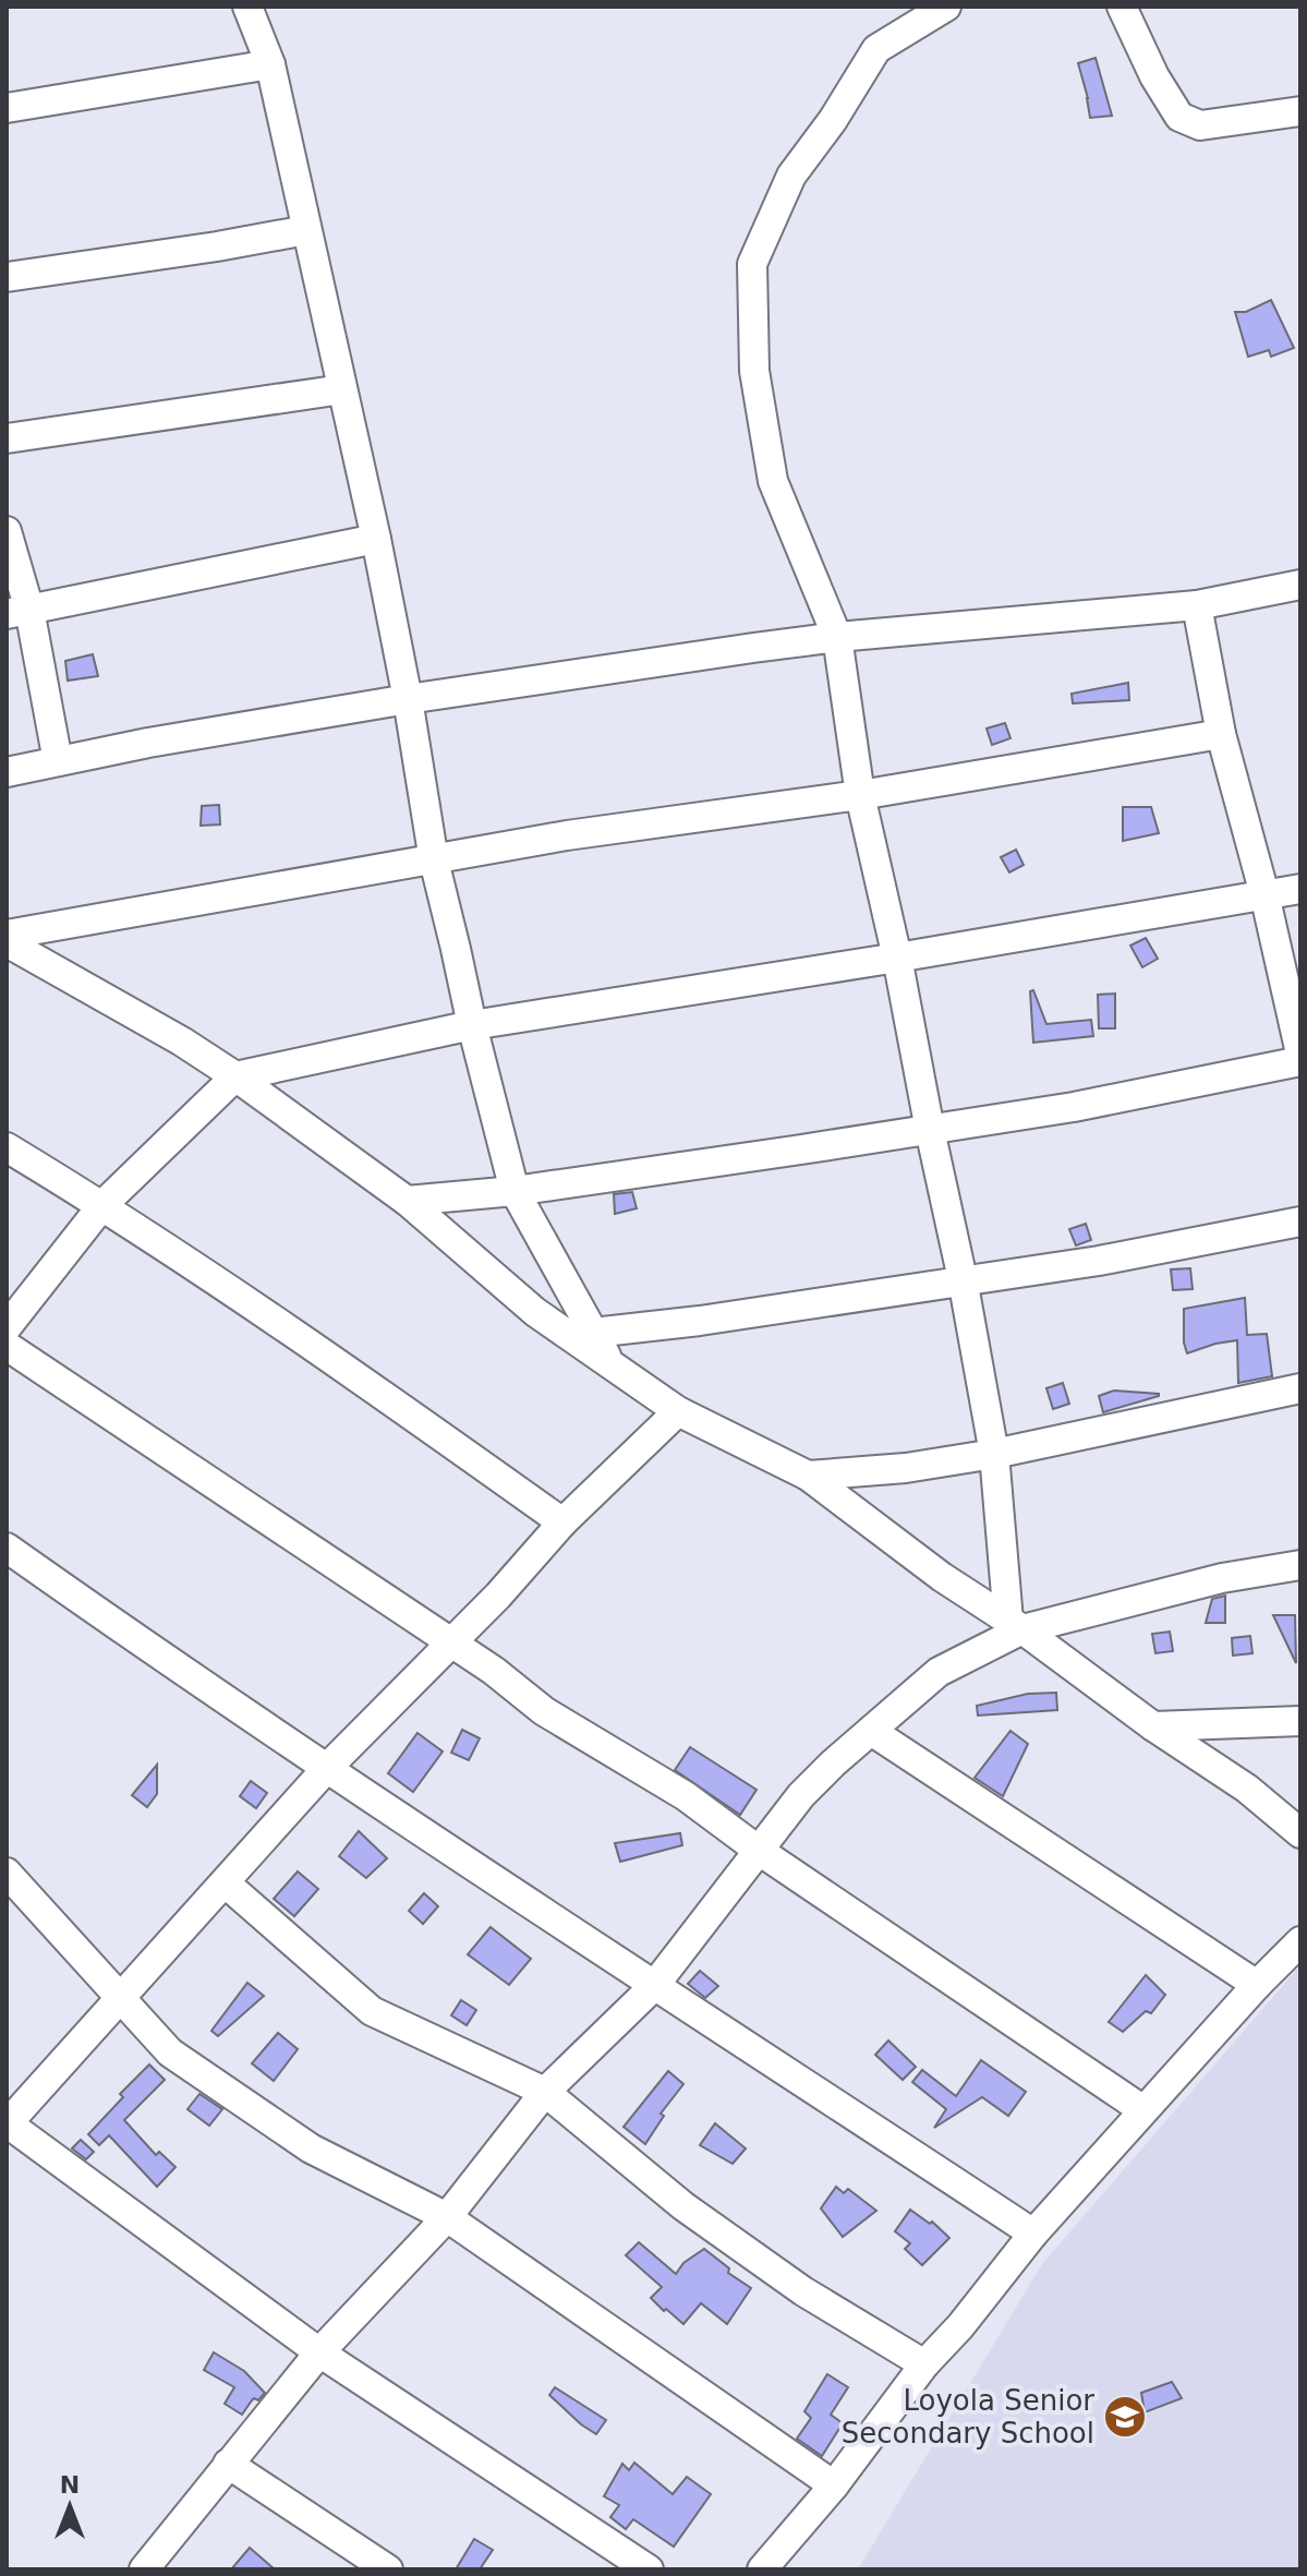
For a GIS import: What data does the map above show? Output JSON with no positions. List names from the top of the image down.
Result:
{
  "places": {
    "school or university": ["Loyola Senior Secondary School"]
  },
  "north": "top"
}
